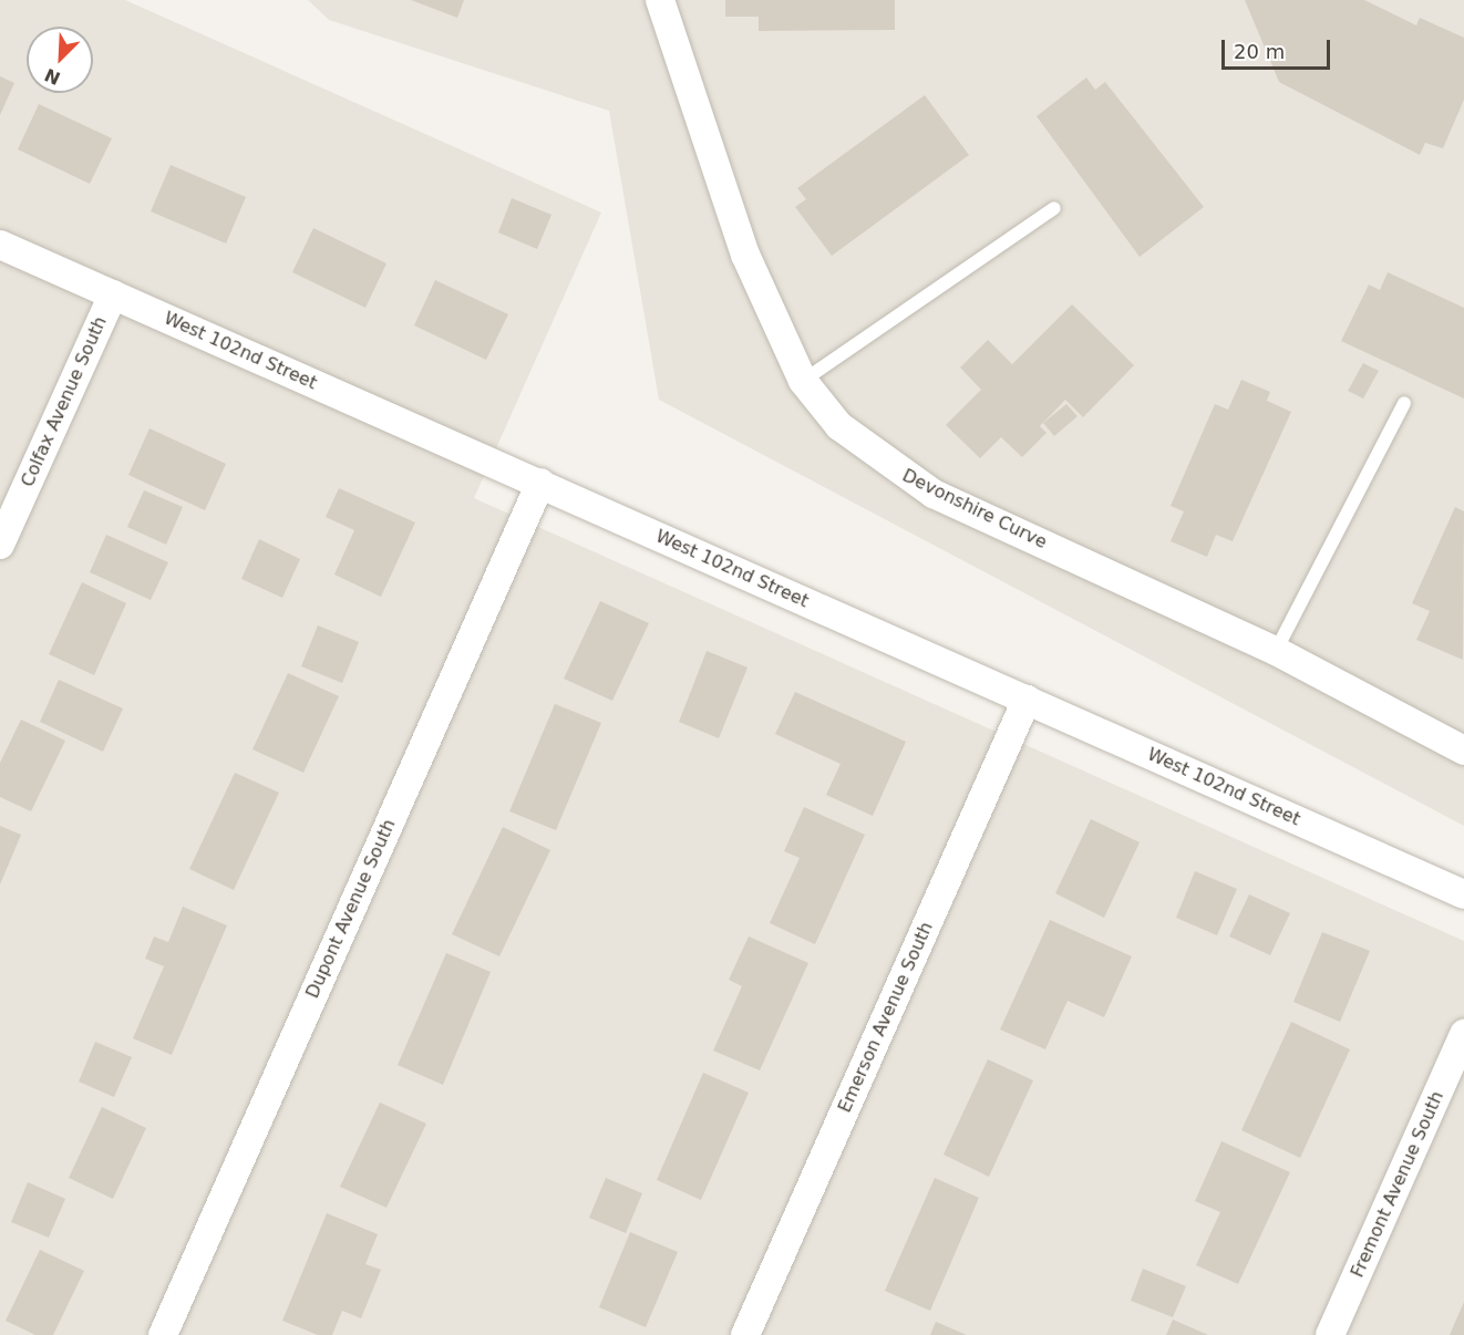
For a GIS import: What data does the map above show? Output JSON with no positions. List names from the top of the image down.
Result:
{
  "streets": {
    "street": [
      "West 102nd Street",
      "Colfax Avenue South",
      "Devonshire Curve",
      "Dupont Avenue South",
      "Emerson Avenue South",
      "Fremont Avenue South"
    ]
  },
  "crossings": [
    ["West 102nd Street", "Colfax Avenue South"],
    ["West 102nd Street", "Dupont Avenue South"],
    ["West 102nd Street", "Emerson Avenue South"]
  ],
  "scale_bar": "20 m",
  "north": "bottom left"
}
